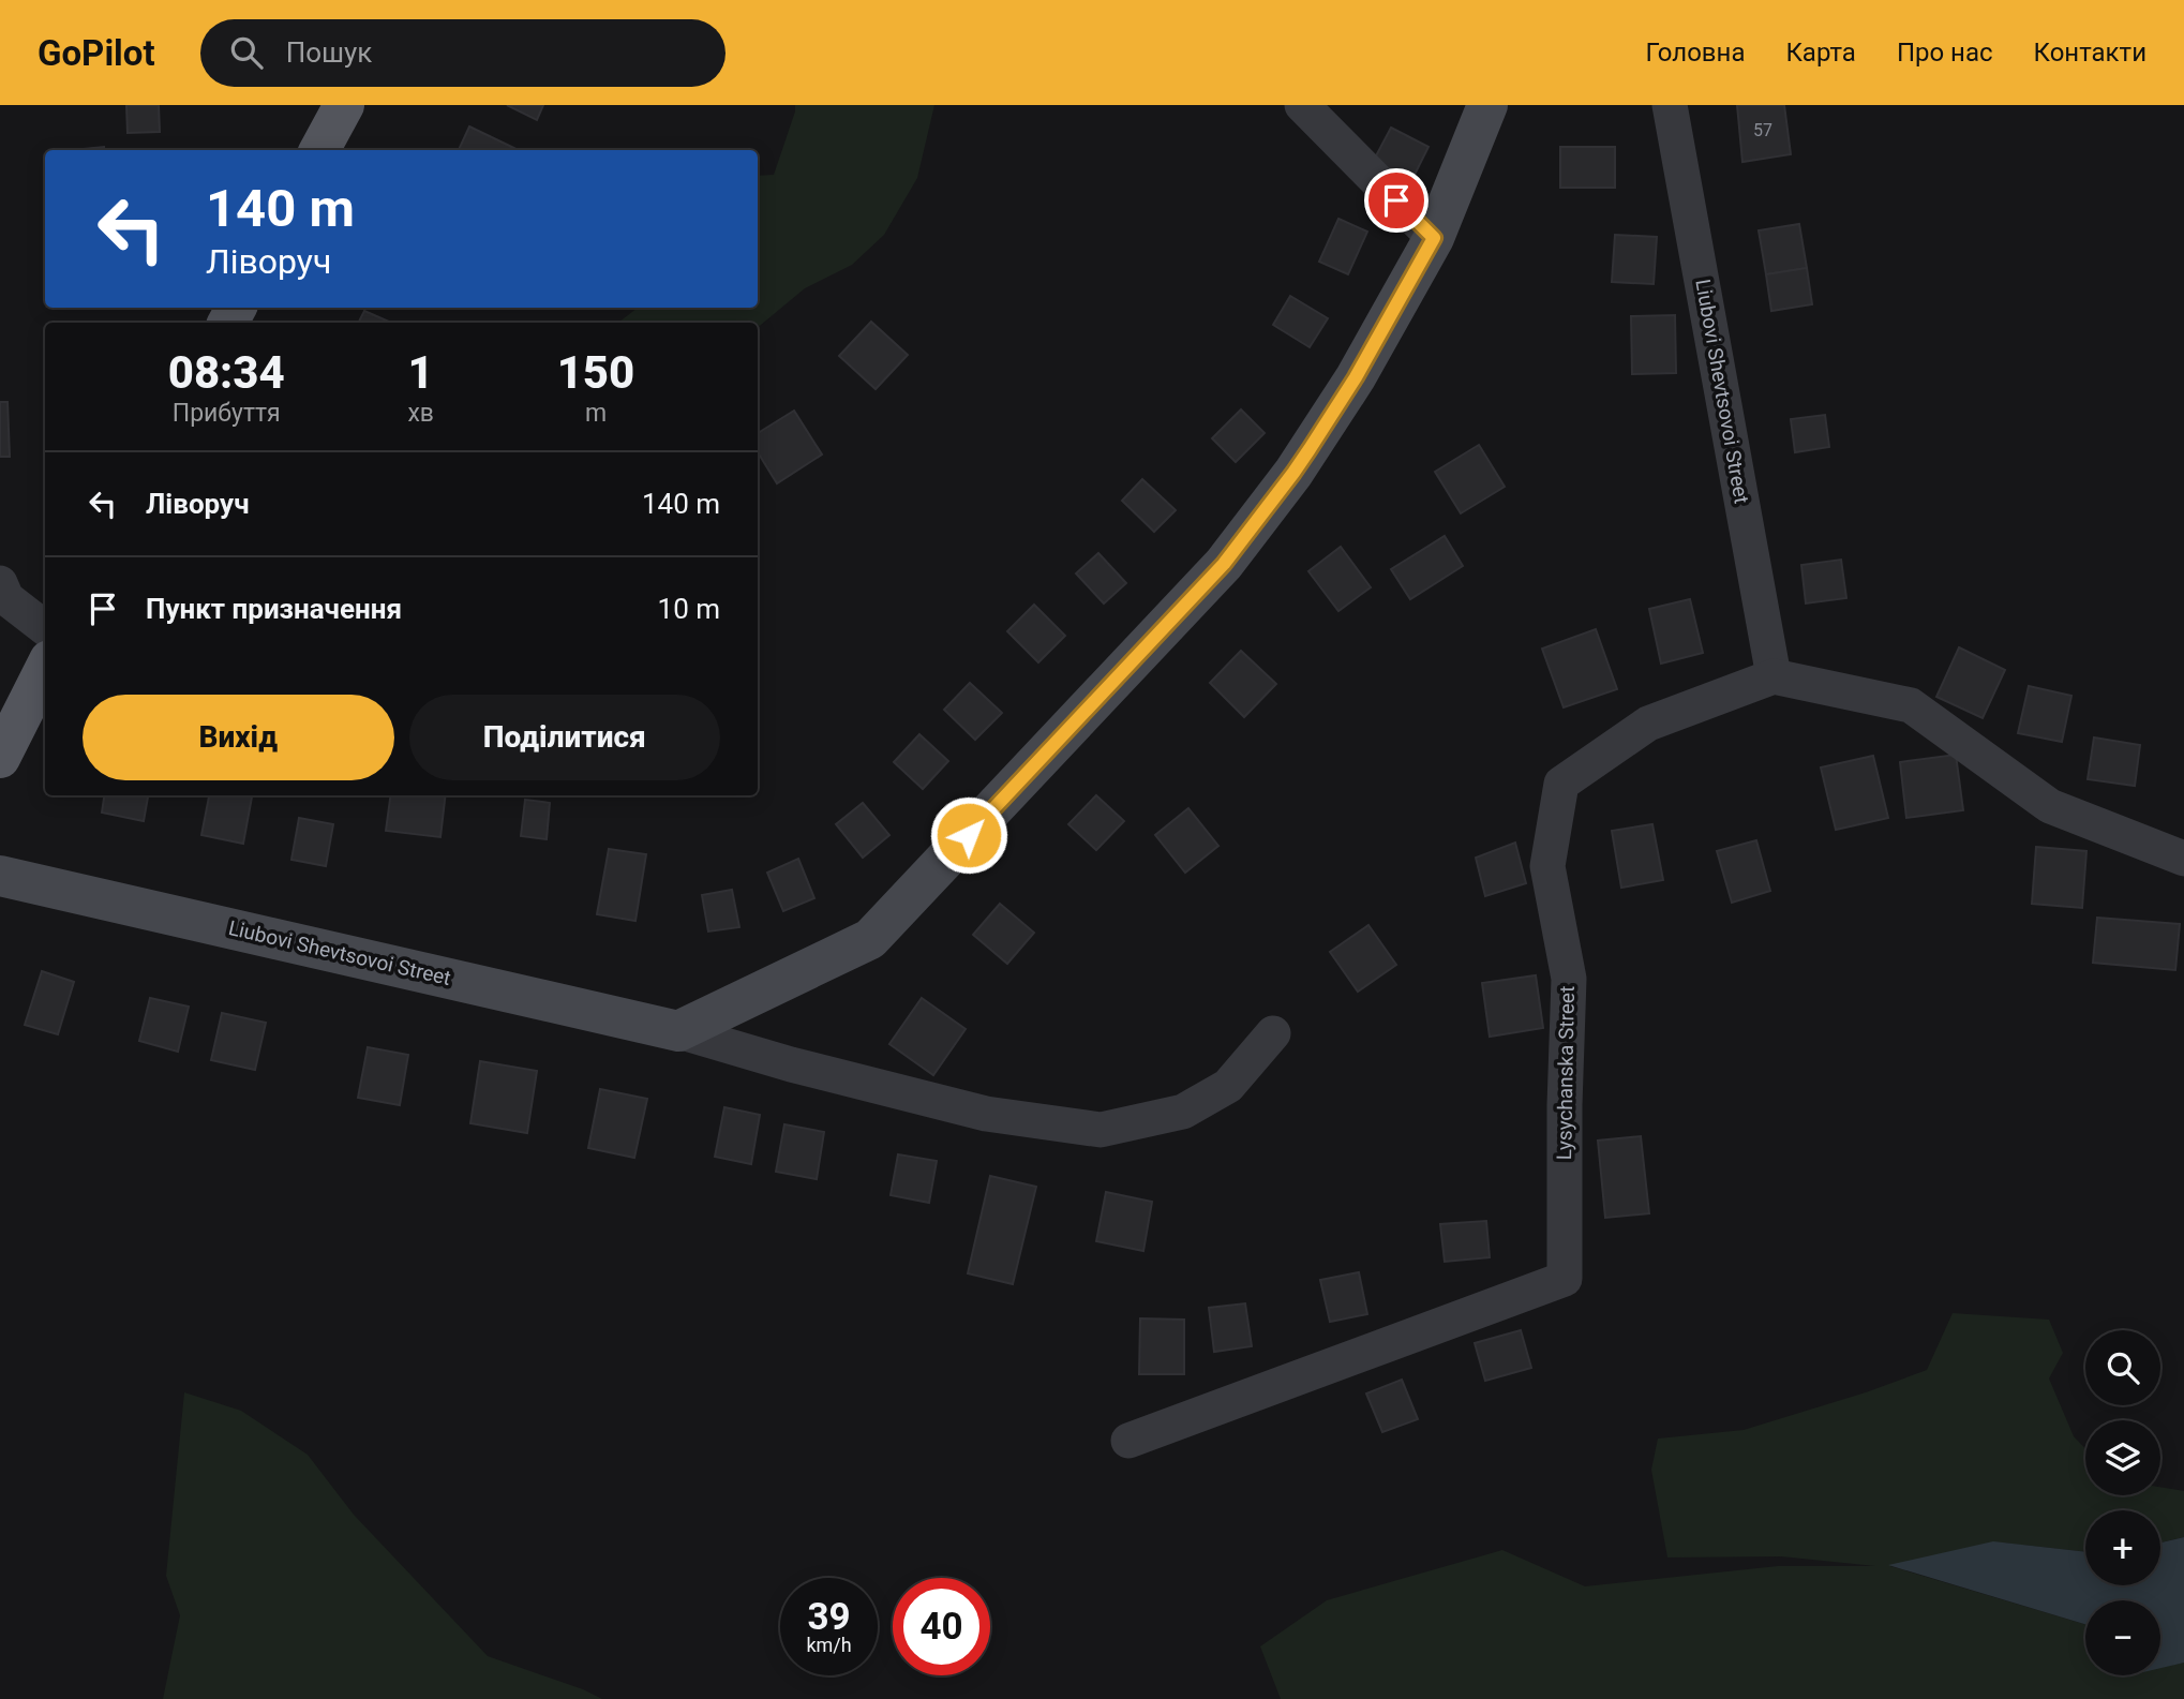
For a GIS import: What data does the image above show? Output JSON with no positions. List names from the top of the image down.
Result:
{
  "streets": {
    "street": ["Liubovi Shevtsovoi Street", "Lysychanska Street"]
  },
  "crossings": [
    ["Liubovi Shevtsovoi Street", "Lysychanska Street"]
  ],
  "house_numbers": ["57"],
  "page": {
    "header": "GoPilot",
    "search": "Пошук",
    "nav": [
      "Головна",
      "Карта",
      "Про нас",
      "Контакти"
    ],
    "turn": ["140 m", "Ліворуч"],
    "eta": [
      "08:34",
      "Прибуття",
      "1",
      "хв",
      "150",
      "m"
    ],
    "list": [
      {
        "name": "Ліворуч",
        "value": "140 m"
      },
      {
        "name": "Пункт призначення",
        "value": "10 m"
      }
    ],
    "buttons": ["Вихід", "Поділитися"],
    "map_buttons": ["+", "−"],
    "speed": "39 km/h",
    "limit": "40"
  }
}
